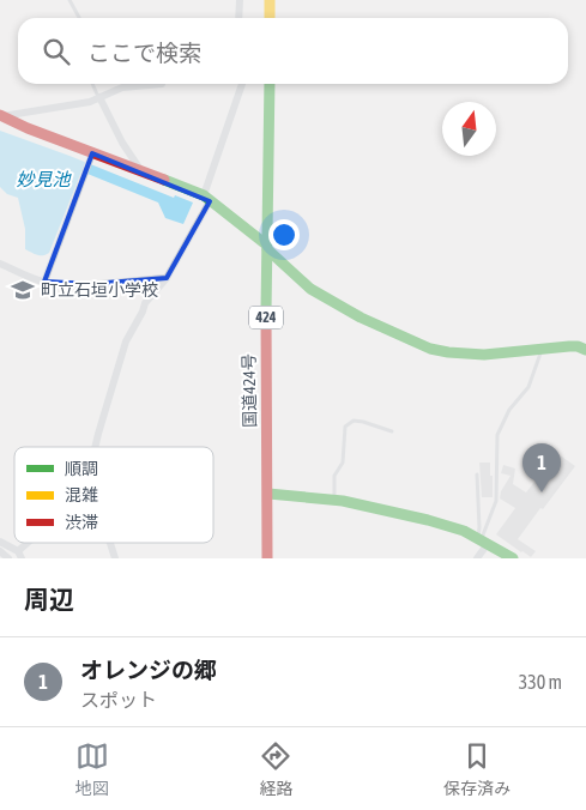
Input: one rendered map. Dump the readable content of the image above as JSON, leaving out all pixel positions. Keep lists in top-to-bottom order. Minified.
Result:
{"streets":{"main road":["424","国道424号"]},"water":["妙見池"],"places":{"school or university":["町立石垣小学校"]},"legend":["順調","混雑","渋滞"],"north":"top","page":{"search":"ここで検索","pins":"1","heading":"周辺","list":[{"mark":"1","name":"オレンジの郷","note":"スポット","value":"330 m"}],"nav":["地図","経路","保存済み"]}}
